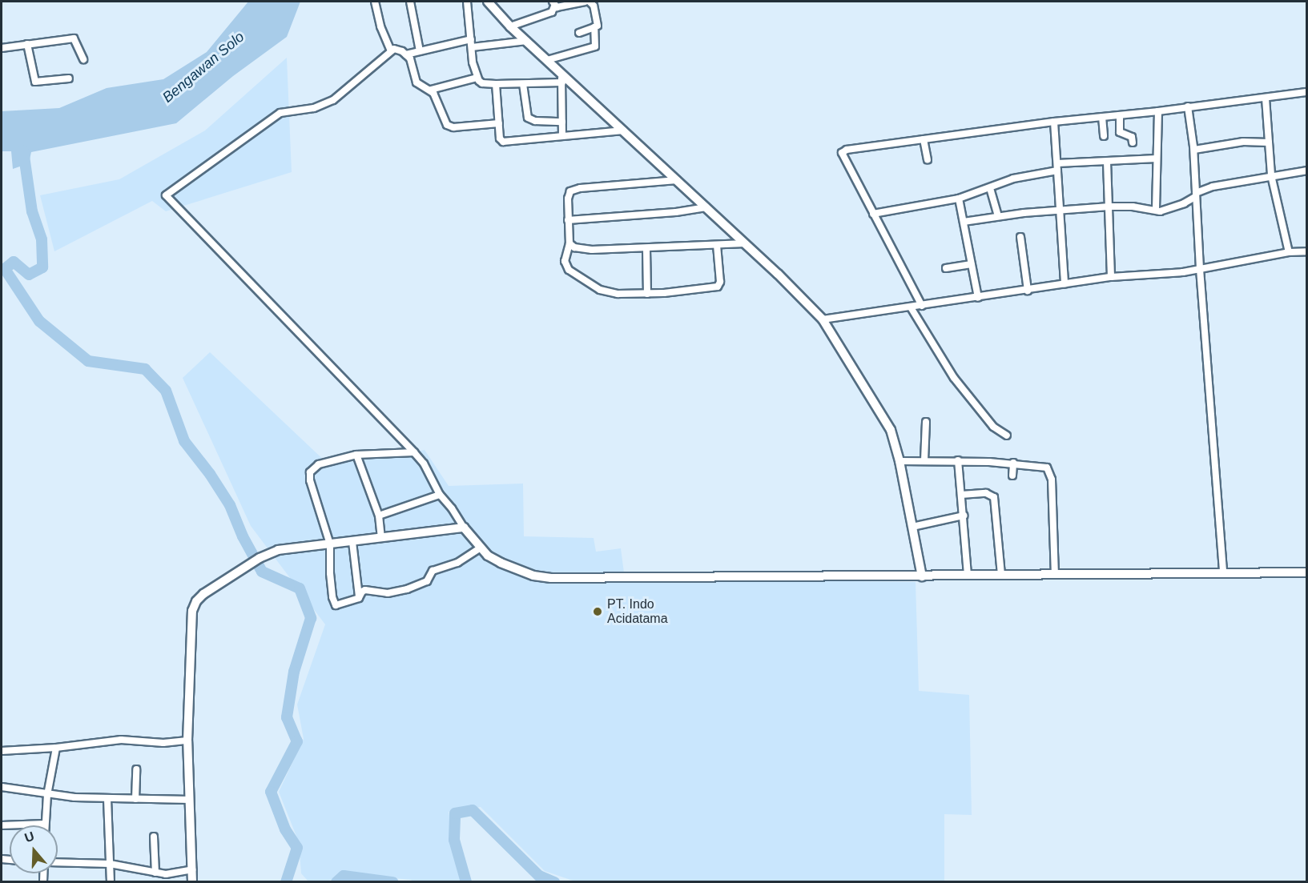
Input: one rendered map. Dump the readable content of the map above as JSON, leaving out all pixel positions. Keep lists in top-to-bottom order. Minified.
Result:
{"water":["Bengawan Solo"],"places":["PT. Indo Acidatama"],"north":"top"}
